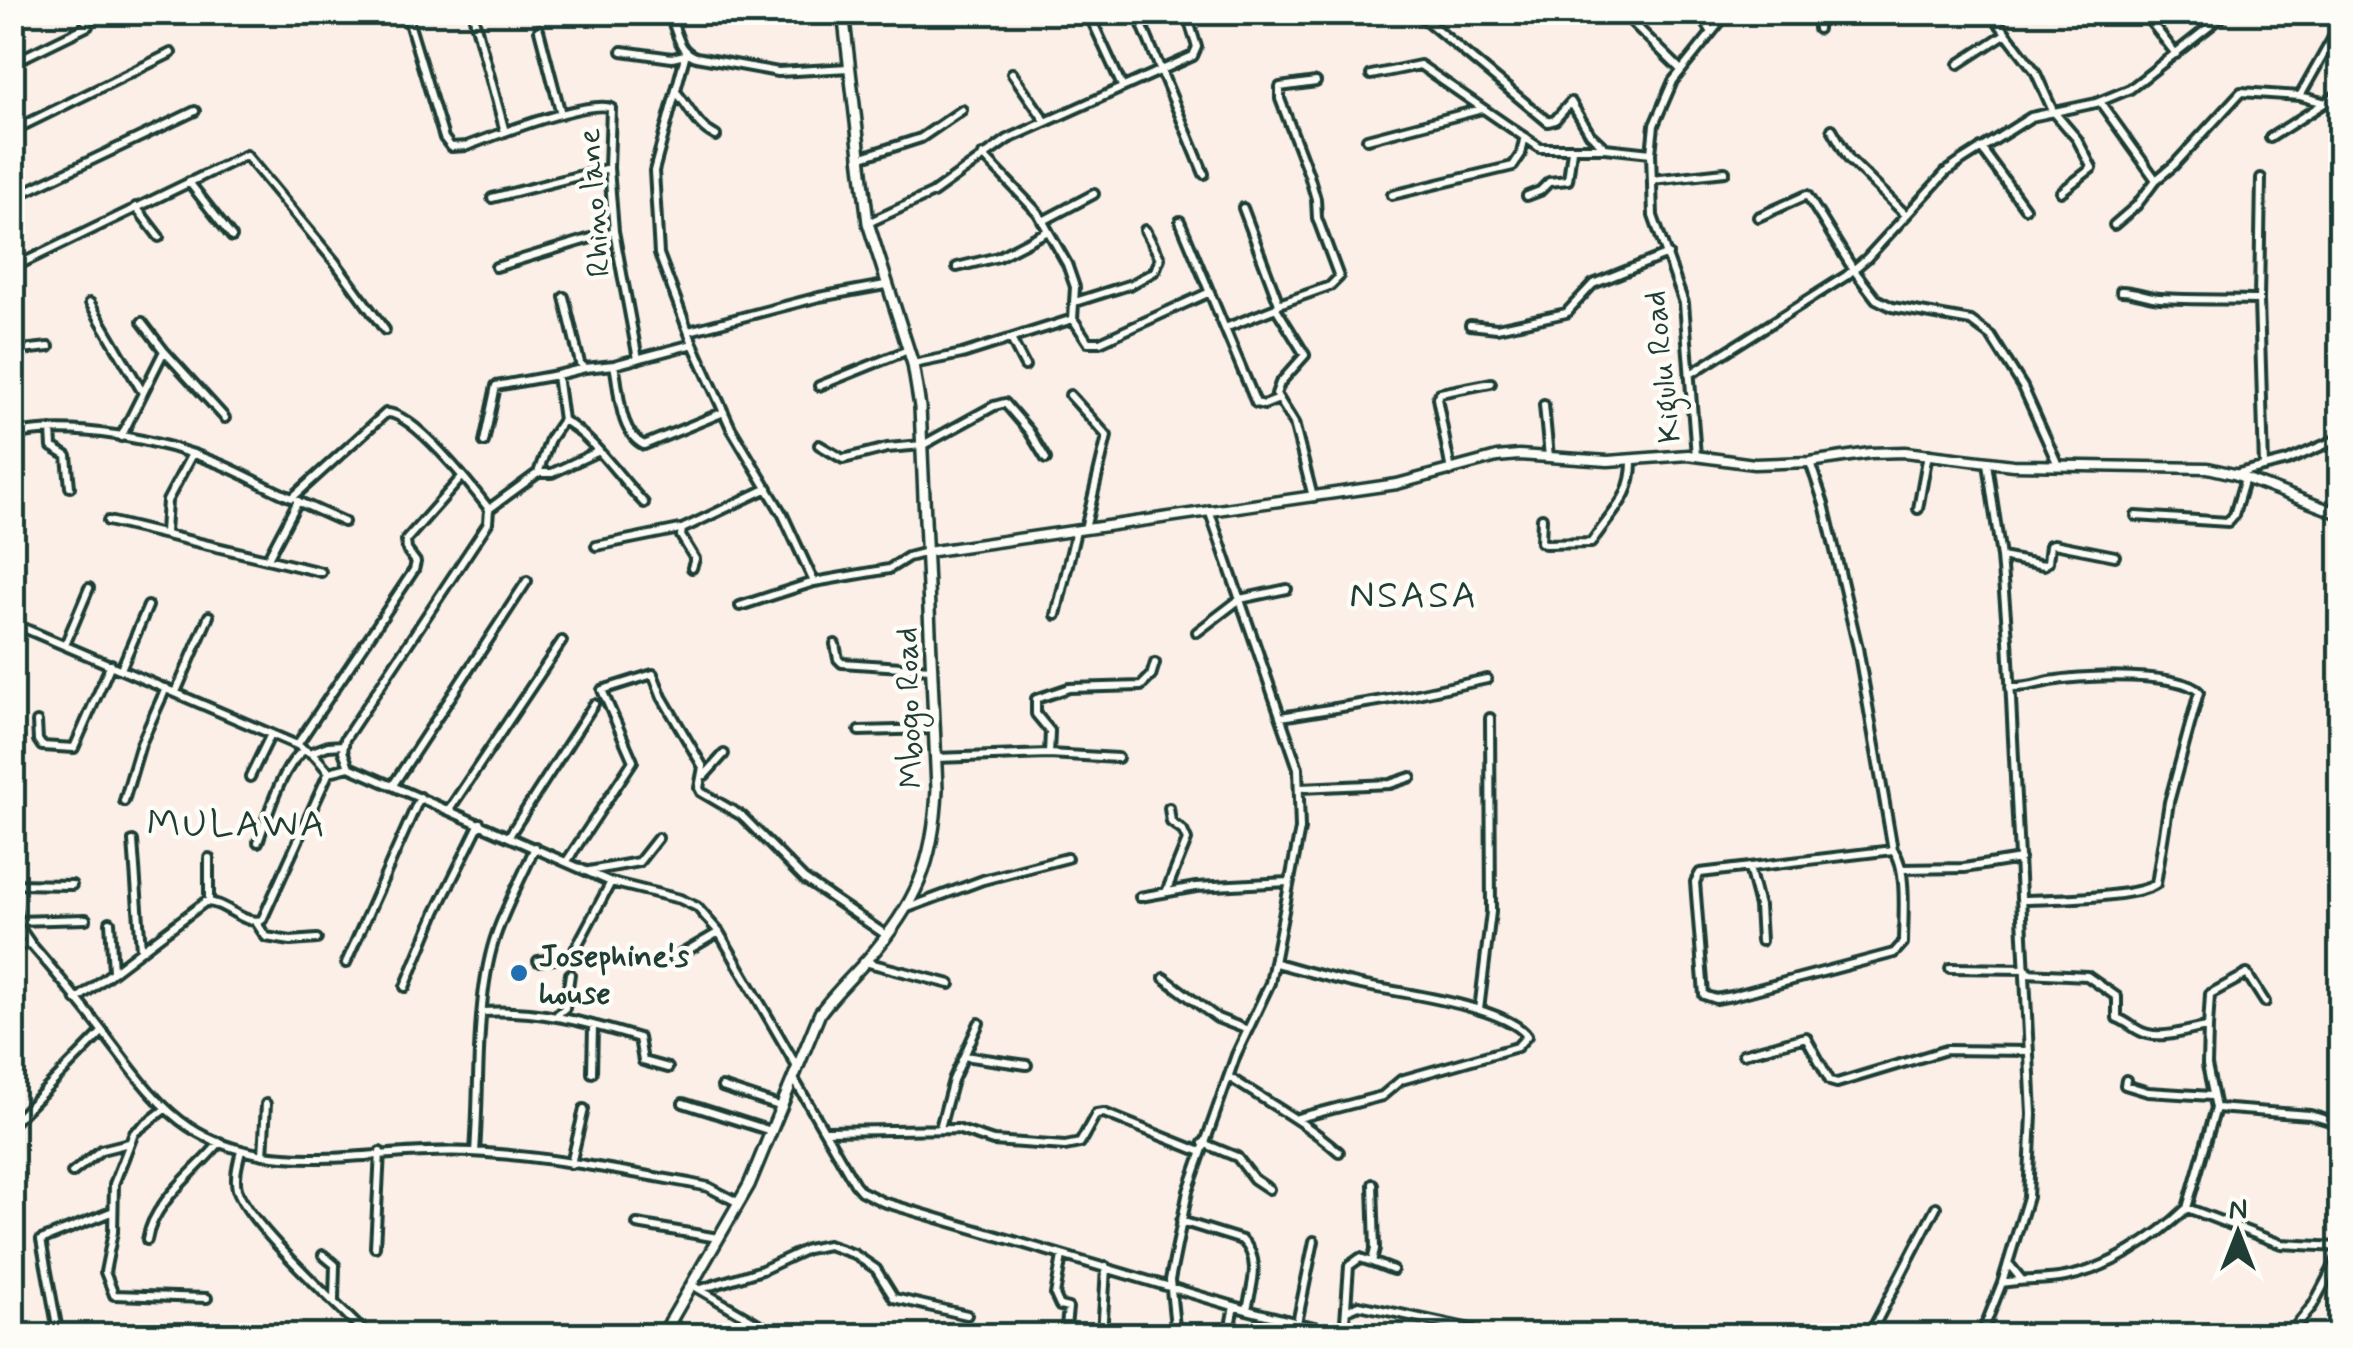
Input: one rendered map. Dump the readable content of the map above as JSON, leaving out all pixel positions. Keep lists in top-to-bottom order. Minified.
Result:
{"streets":{"main road":["Mbogo Road"],"street":["Rhino lane","Kigulu Road"]},"districts":["NSASA","MULAWA"],"places":["Josephine's house"],"north":"top"}
